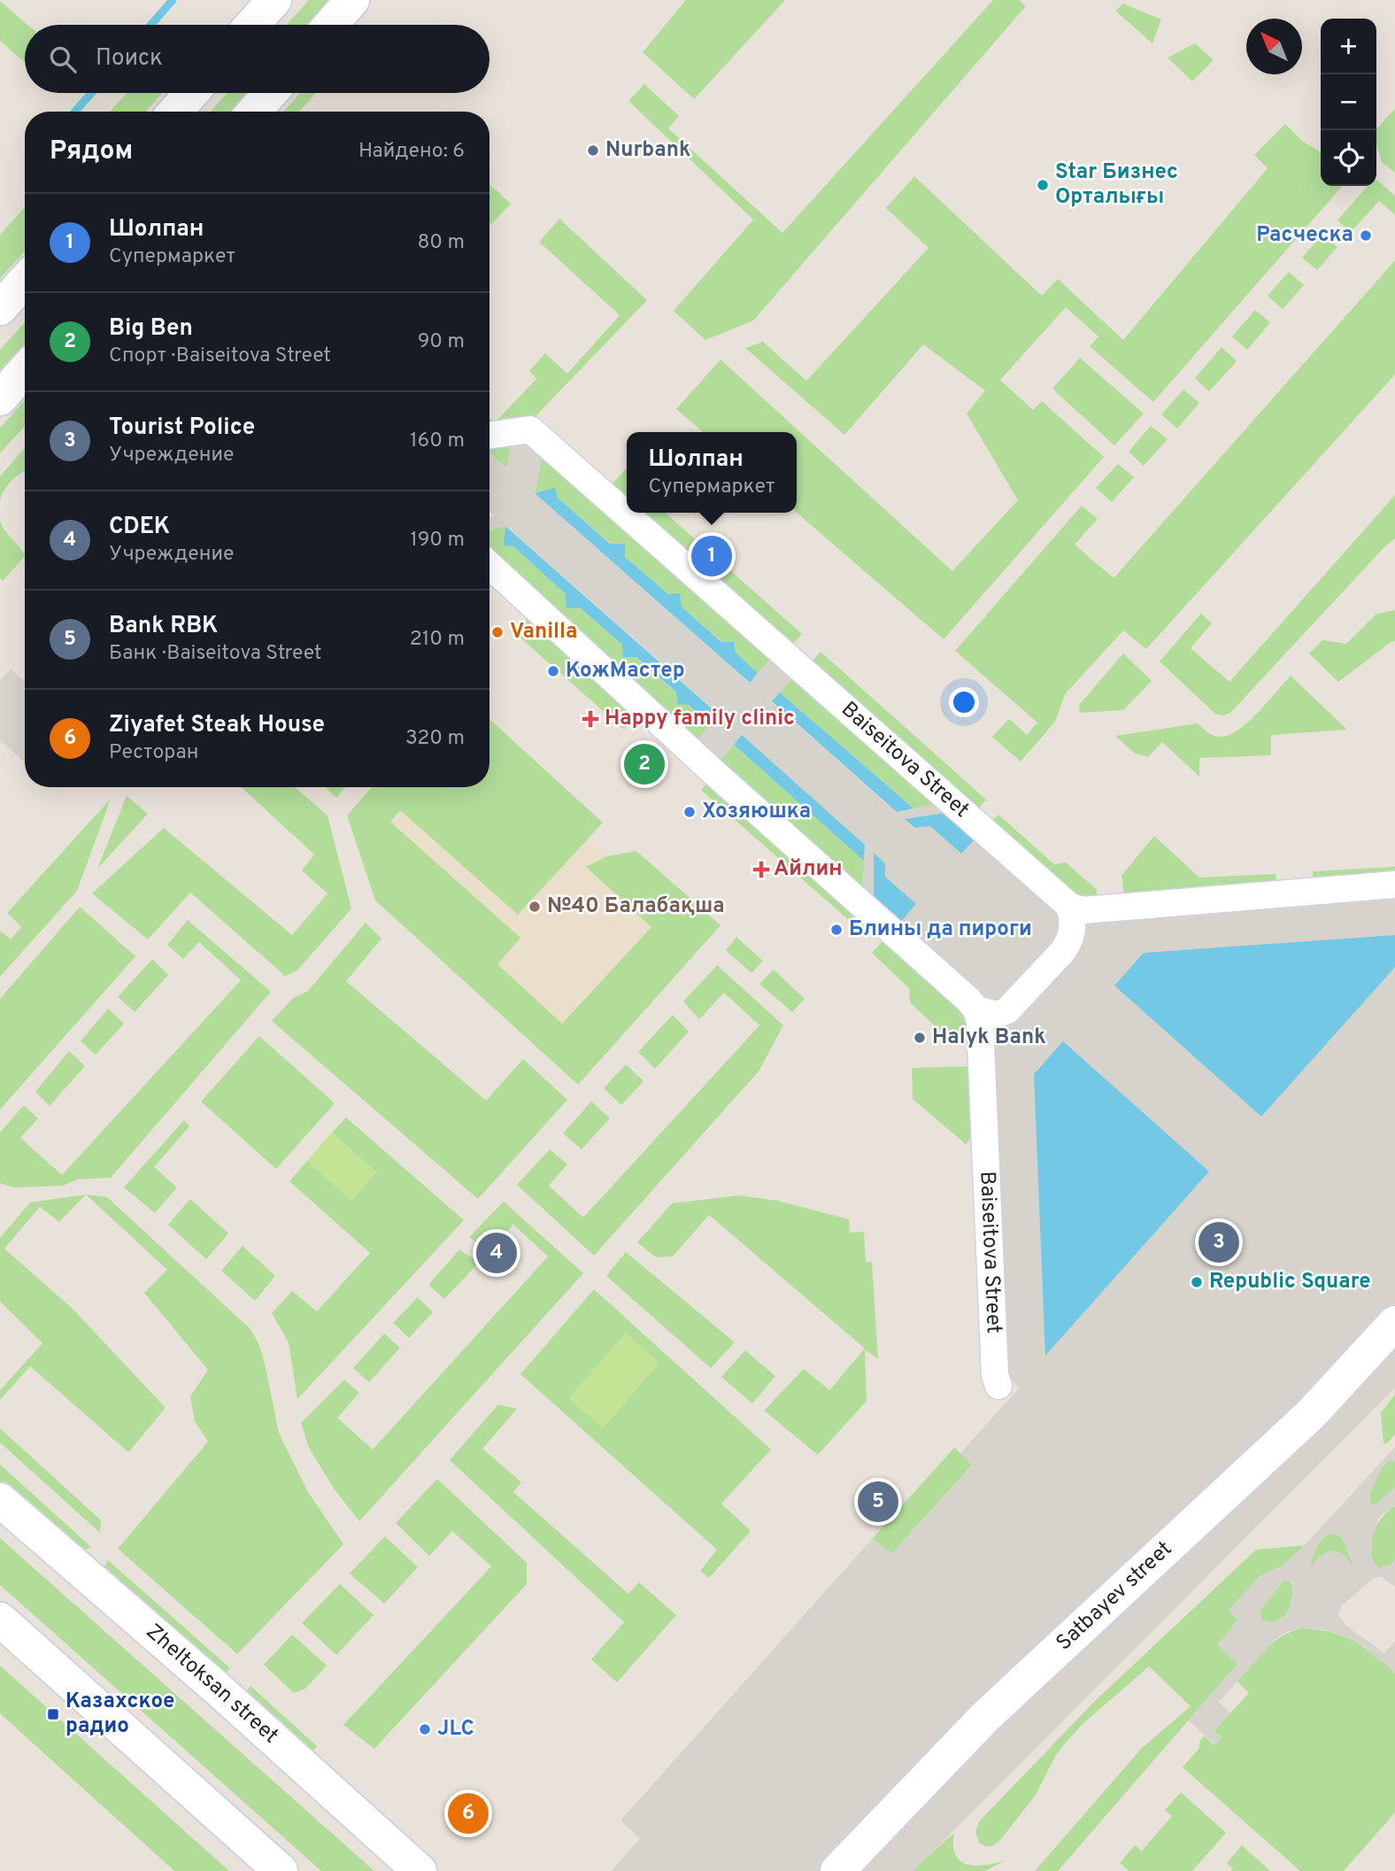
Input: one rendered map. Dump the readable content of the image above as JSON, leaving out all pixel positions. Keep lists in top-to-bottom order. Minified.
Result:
{"streets":{"main road":["Satbayev street","Zheltoksan street"],"street":["Baiseitova Street"]},"places":{"other":["Nurbank","Star Бизнес Орталығы","Расческа","Vanilla","КожМастер","Хозяюшка","№40 Балабақша","Блины да пироги","Halyk Bank","Republic Square","JLC"],"health":["Happy family clinic","Айлин"],"transit":["Казахское радио"]},"north":"top left","page":{"map_buttons":["+","−"],"search":"Поиск","heading":["Рядом","Найдено: 6"],"list":[{"mark":"1","name":"Шолпан","note":"Супермаркет","value":"80 m"},{"mark":"2","name":"Big Ben","note":"Спорт · Baiseitova Street","value":"90 m"},{"mark":"3","name":"Tourist Police","note":"Учреждение","value":"160 m"},{"mark":"4","name":"CDEK","note":"Учреждение","value":"190 m"},{"mark":"5","name":"Bank RBK","note":"Банк · Baiseitova Street","value":"210 m"},{"mark":"6","name":"Ziyafet Steak House","note":"Ресторан","value":"320 m"}],"popup":["Шолпан","Супермаркет"],"pins":["1","2","3","4","5","6"]}}
